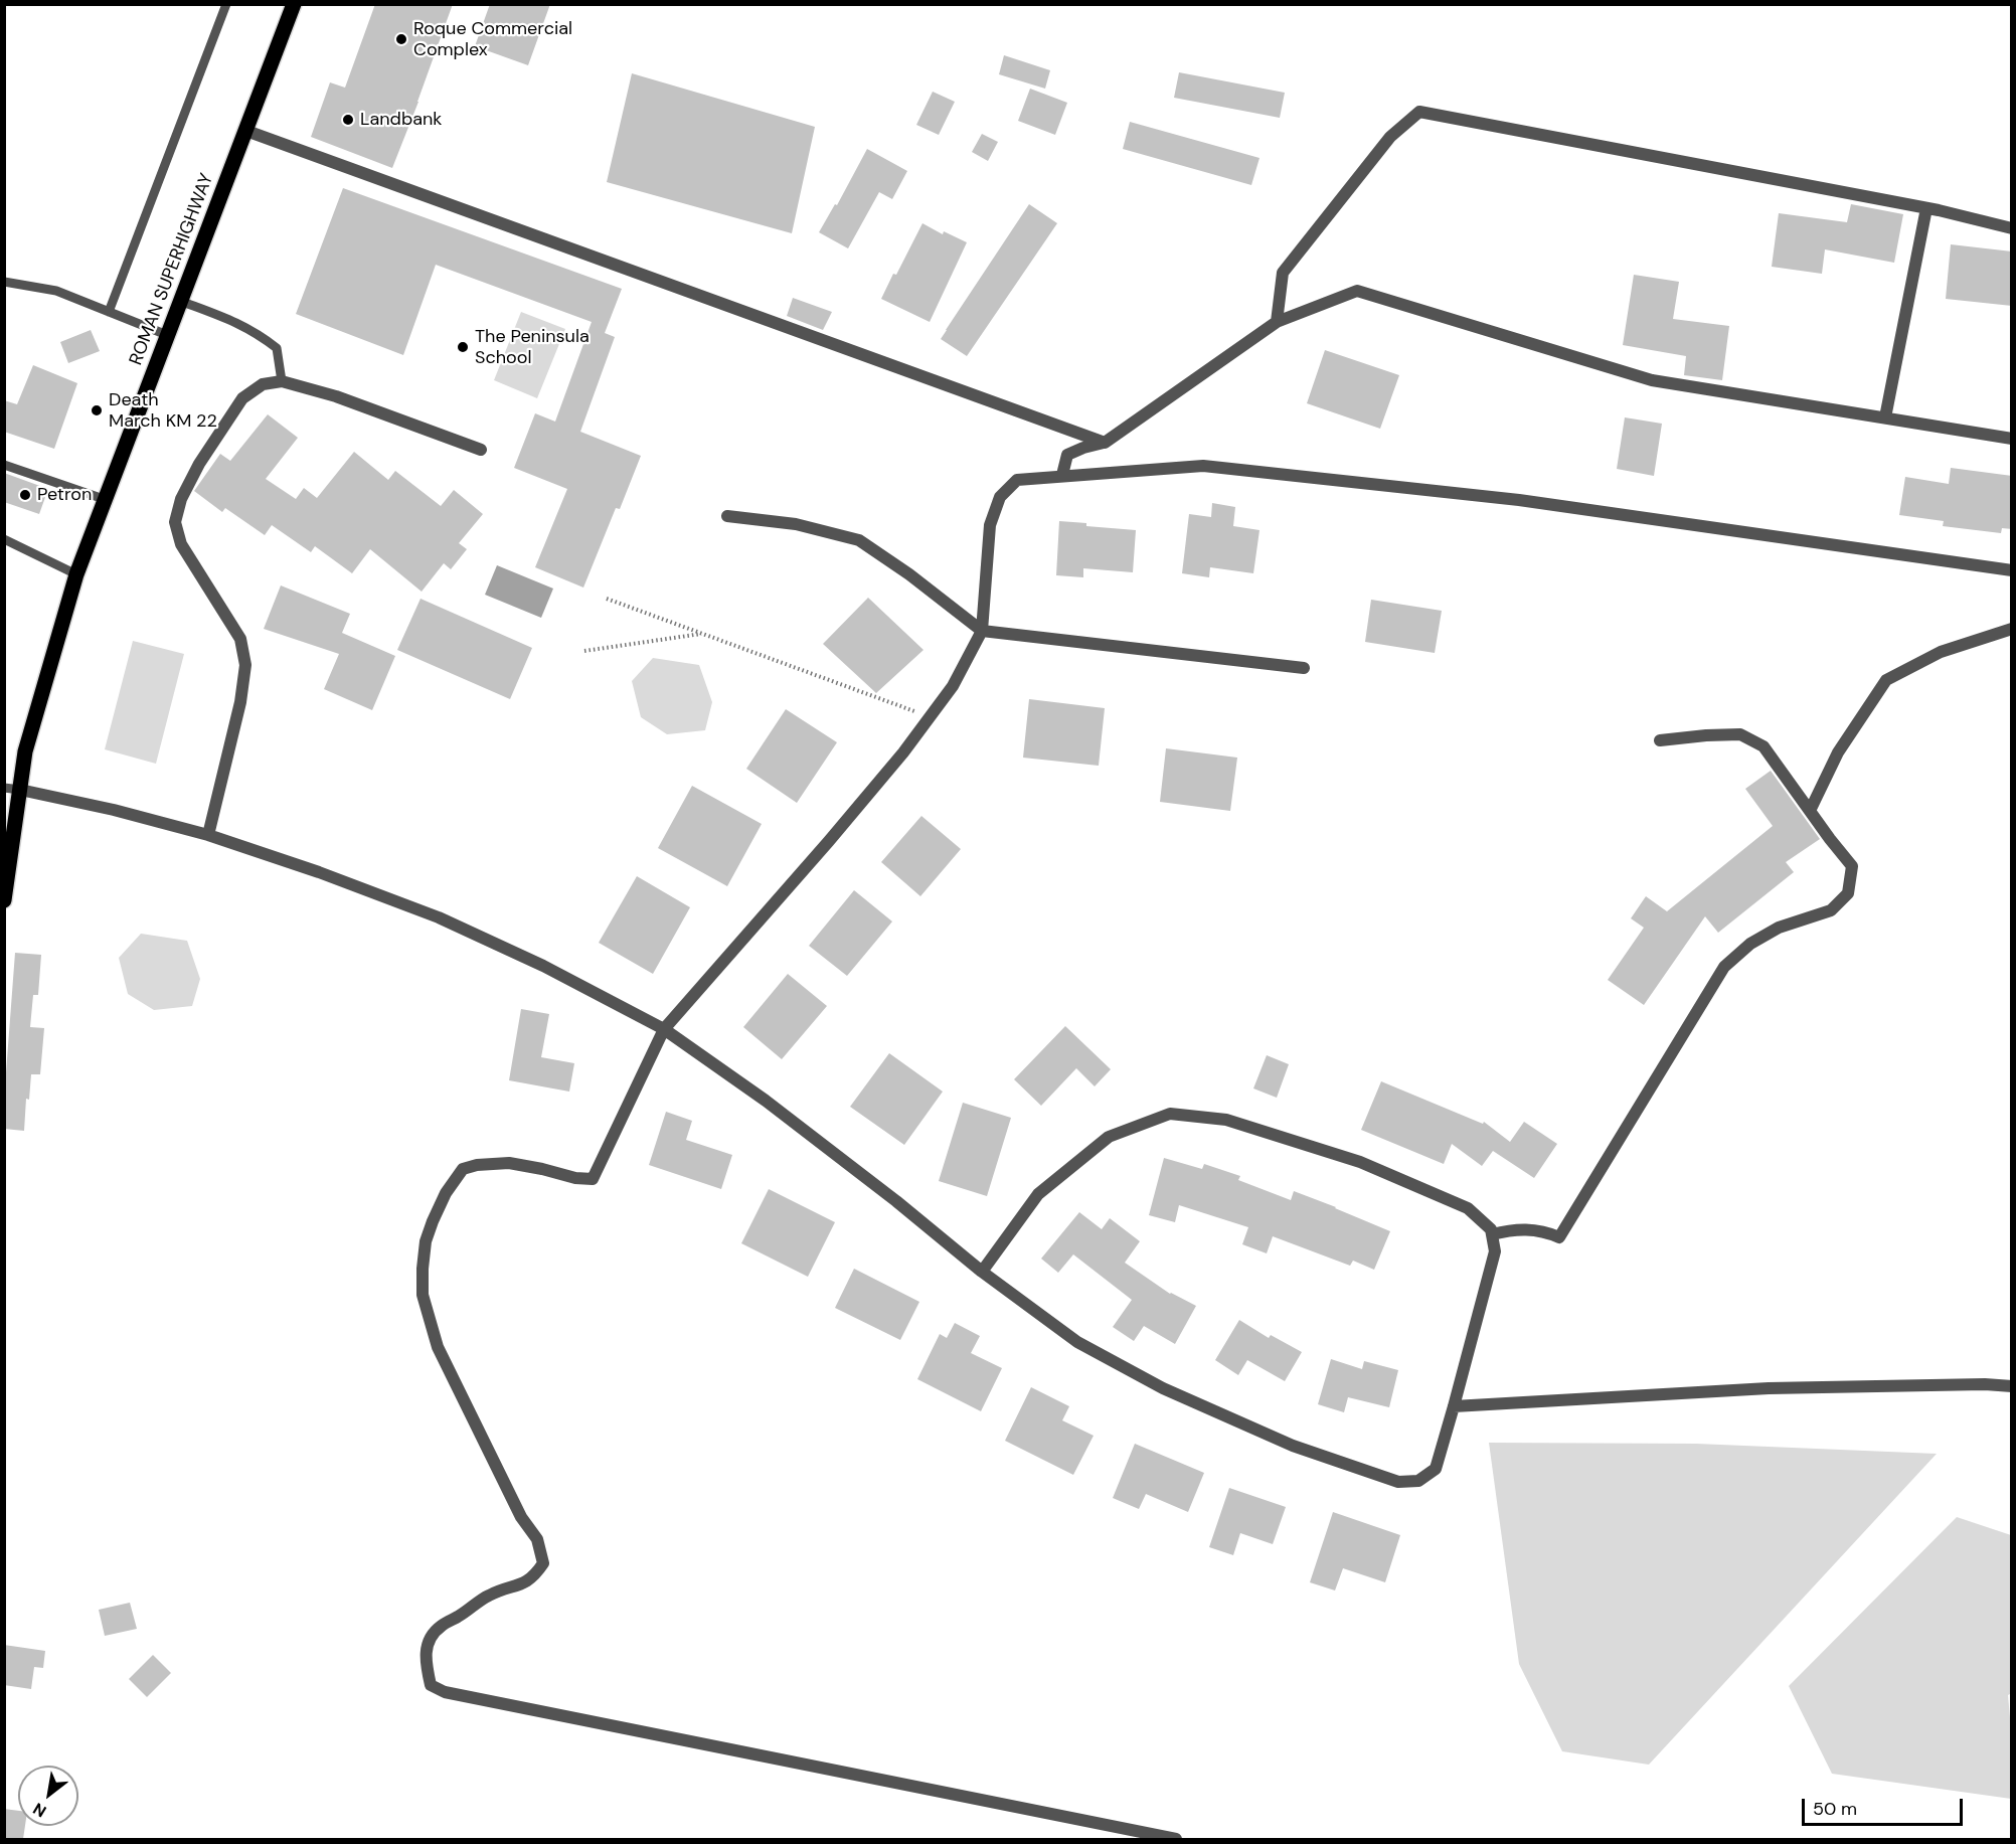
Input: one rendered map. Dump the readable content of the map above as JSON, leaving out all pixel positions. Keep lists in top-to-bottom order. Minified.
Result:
{"streets":{"main road":["ROMAN SUPERHIGHWAY"]},"places":["Roque Commercial Complex","Landbank","The Peninsula School","Death March KM 22","Petron"],"scale_bar":"50 m","north":"bottom left"}
